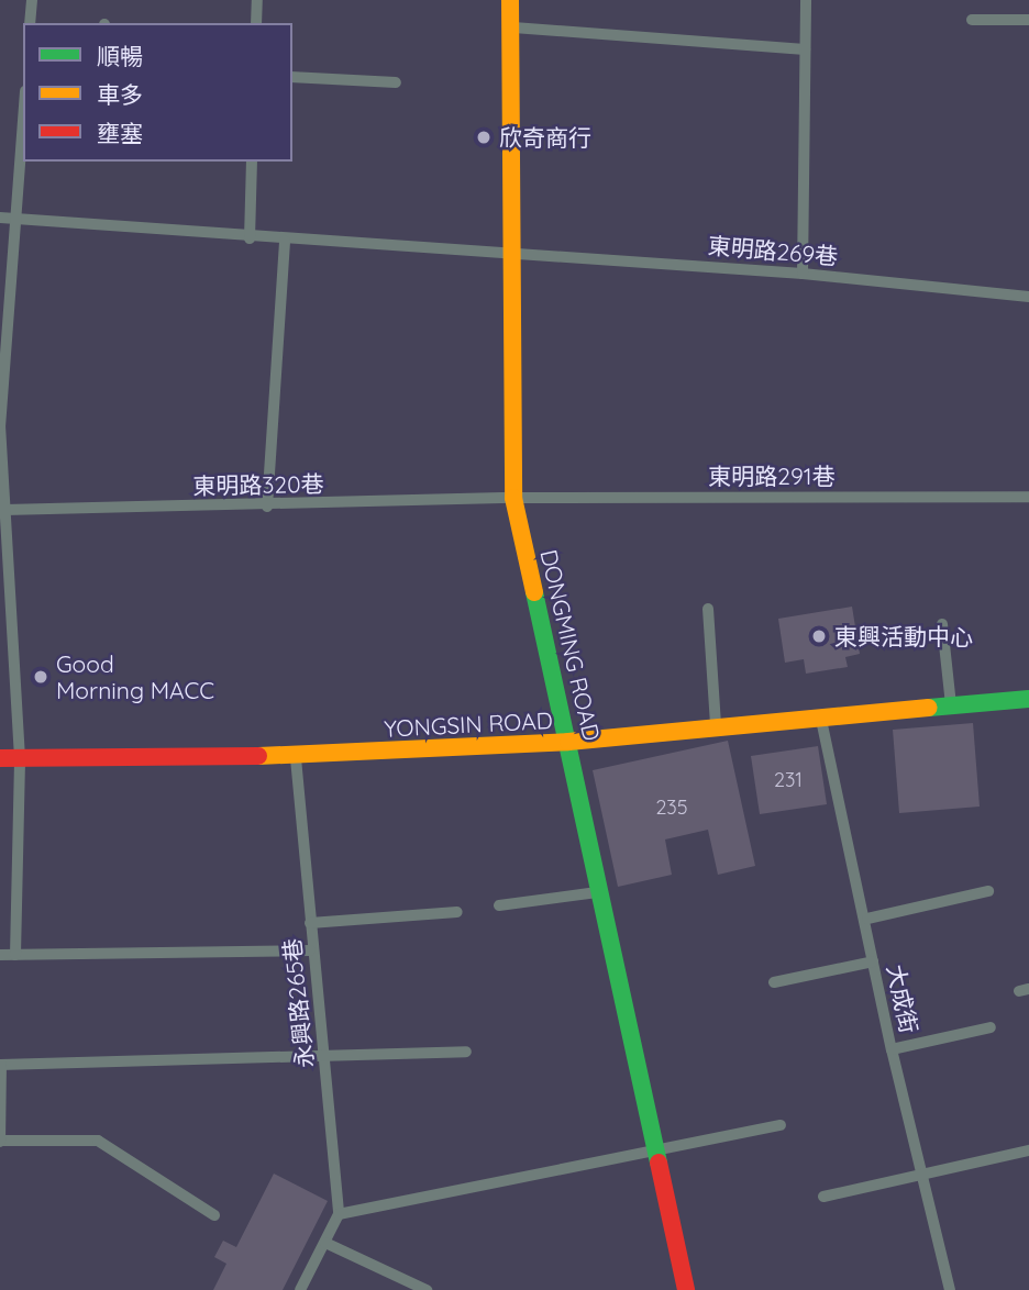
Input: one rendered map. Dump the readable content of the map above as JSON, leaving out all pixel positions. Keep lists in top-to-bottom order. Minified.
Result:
{"streets":{"street":["DONGMING ROAD","YONGSIN ROAD"],"lane":["東明路269巷","東明路291巷","東明路320巷","大成街","永興路265巷"]},"crossings":[["東明路269巷","DONGMING ROAD"],["東明路291巷","東明路320巷"],["東明路291巷","DONGMING ROAD"],["東明路320巷","DONGMING ROAD"],["DONGMING ROAD","YONGSIN ROAD"],["YONGSIN ROAD","大成街"],["YONGSIN ROAD","永興路265巷"]],"places":["欣奇商行","東興活動中心","Good Morning MACC"],"house_numbers":["231","235"],"legend":["順暢","車多","壅塞"]}
